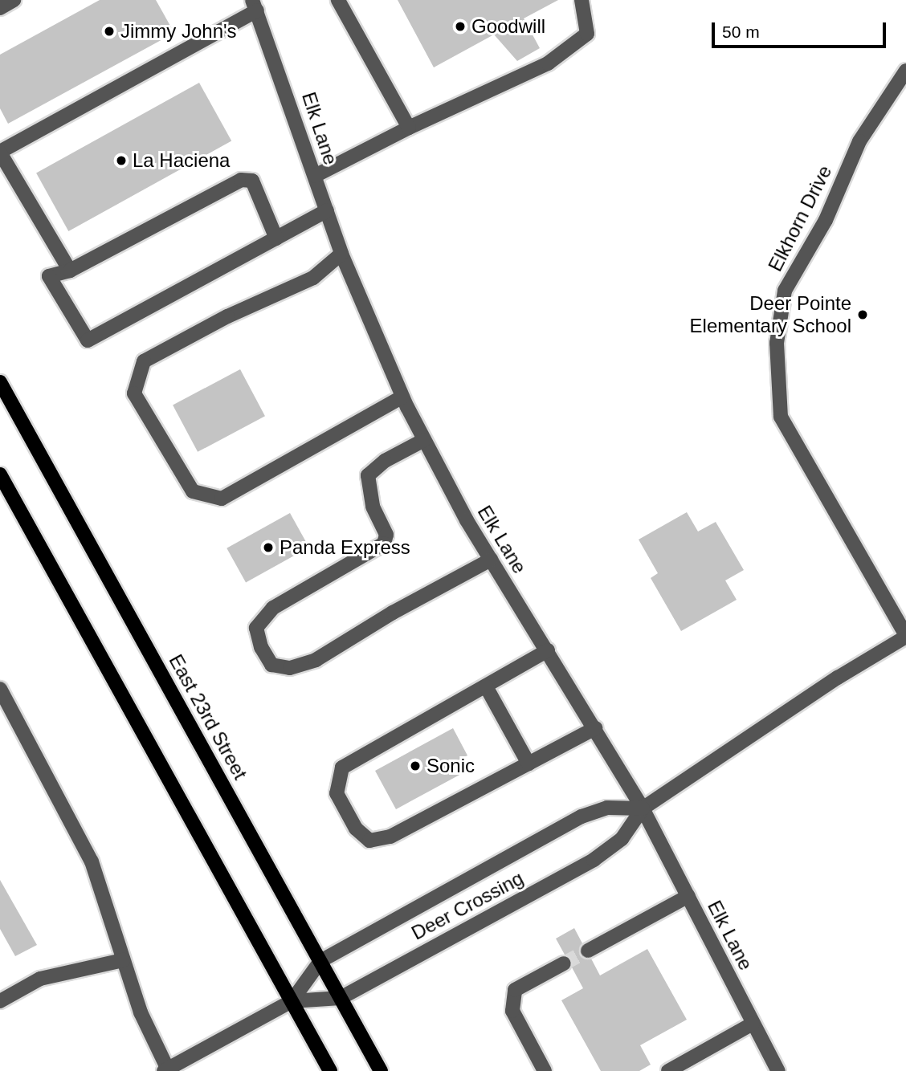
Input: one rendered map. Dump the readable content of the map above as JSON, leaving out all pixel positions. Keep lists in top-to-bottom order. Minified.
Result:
{"streets":{"main road":["East 23rd Street"],"street":["Elk Lane","Elkhorn Drive","Deer Crossing"]},"crossings":[["Elk Lane","Deer Crossing"],["Elkhorn Drive","Deer Crossing"],["East 23rd Street","Deer Crossing"]],"places":["Goodwill","Jimmy John's","La Haciena","Deer Pointe Elementary School","Panda Express","Sonic"],"scale_bar":"50 m"}
